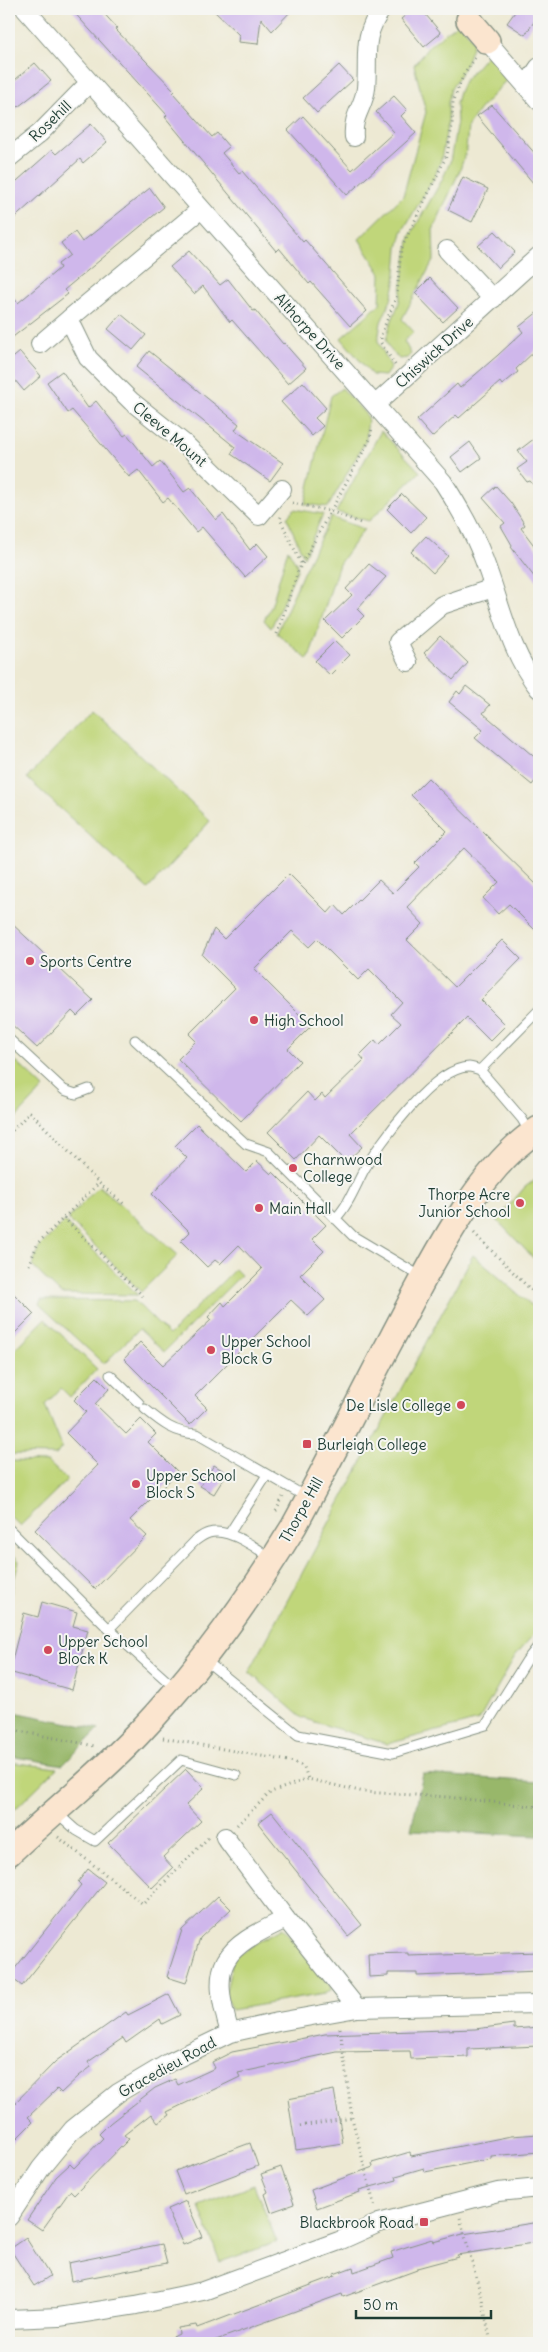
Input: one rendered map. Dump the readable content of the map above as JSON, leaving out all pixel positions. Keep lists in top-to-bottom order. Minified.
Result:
{"streets":{"street":["Rosehill","Althorpe Drive","Chiswick Drive","Cleeve Mount","Thorpe Hill","Gracedieu Road"]},"crossings":[["Rosehill","Althorpe Drive"],["Althorpe Drive","Chiswick Drive"]],"places":{"other":["Sports Centre","High School","Charnwood College","Thorpe Acre Junior School","Main Hall","Upper School Block G","De Lisle College","Upper School Block S","Upper School Block K"],"transit":["Burleigh College","Blackbrook Road"]},"scale_bar":"50 m"}
